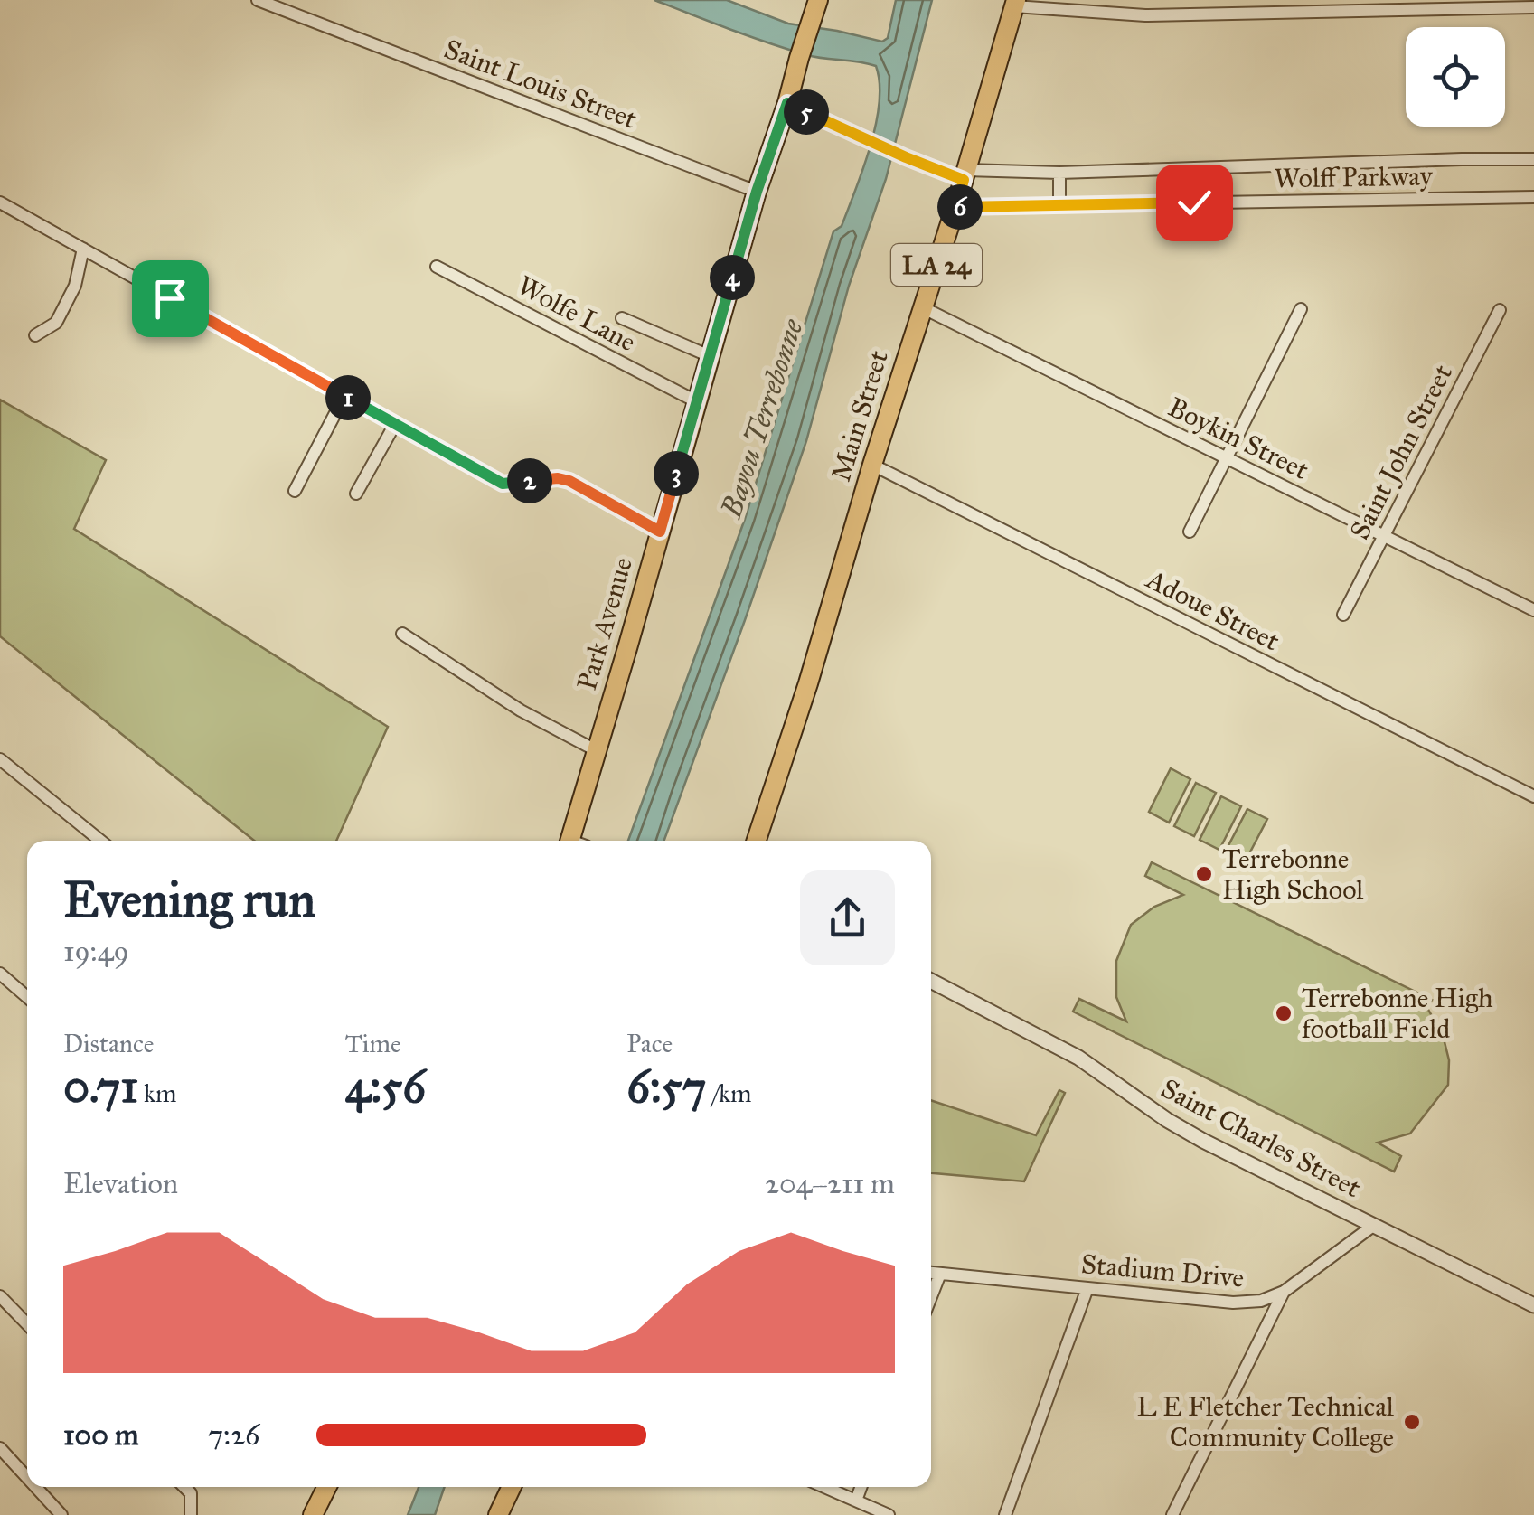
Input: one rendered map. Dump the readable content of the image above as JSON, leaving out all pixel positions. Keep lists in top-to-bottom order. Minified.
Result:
{"streets":{"main road":["LA 24","Main Street","Park Avenue"],"street":["Saint Louis Street","Wolff Parkway","Wolfe Lane","Boykin Street","Saint John Street","Adoue Street","Saint Charles Street","Stadium Drive"]},"crossings":[["Saint Louis Street","Park Avenue"],["Wolff Parkway","Main Street"],["Wolfe Lane","Park Avenue"],["Main Street","Boykin Street"],["Main Street","Adoue Street"],["Boykin Street","Saint John Street"],["Saint Charles Street","Stadium Drive"]],"water":["Bayou Terrebonne"],"places":["Terrebonne High School","Terrebonne High football Field","L E Fletcher Technical Community College"],"page":{"pins":["5","6","4","1","3","2"],"heading":["Evening run","19:49"],"stats":[["Distance","0.71 km"],["Time","4:56"],["Pace","6:57 /km"]],"chart":["Elevation","204–211 m"],"list":[{"name":"100 m","note":"7:26"}]}}
